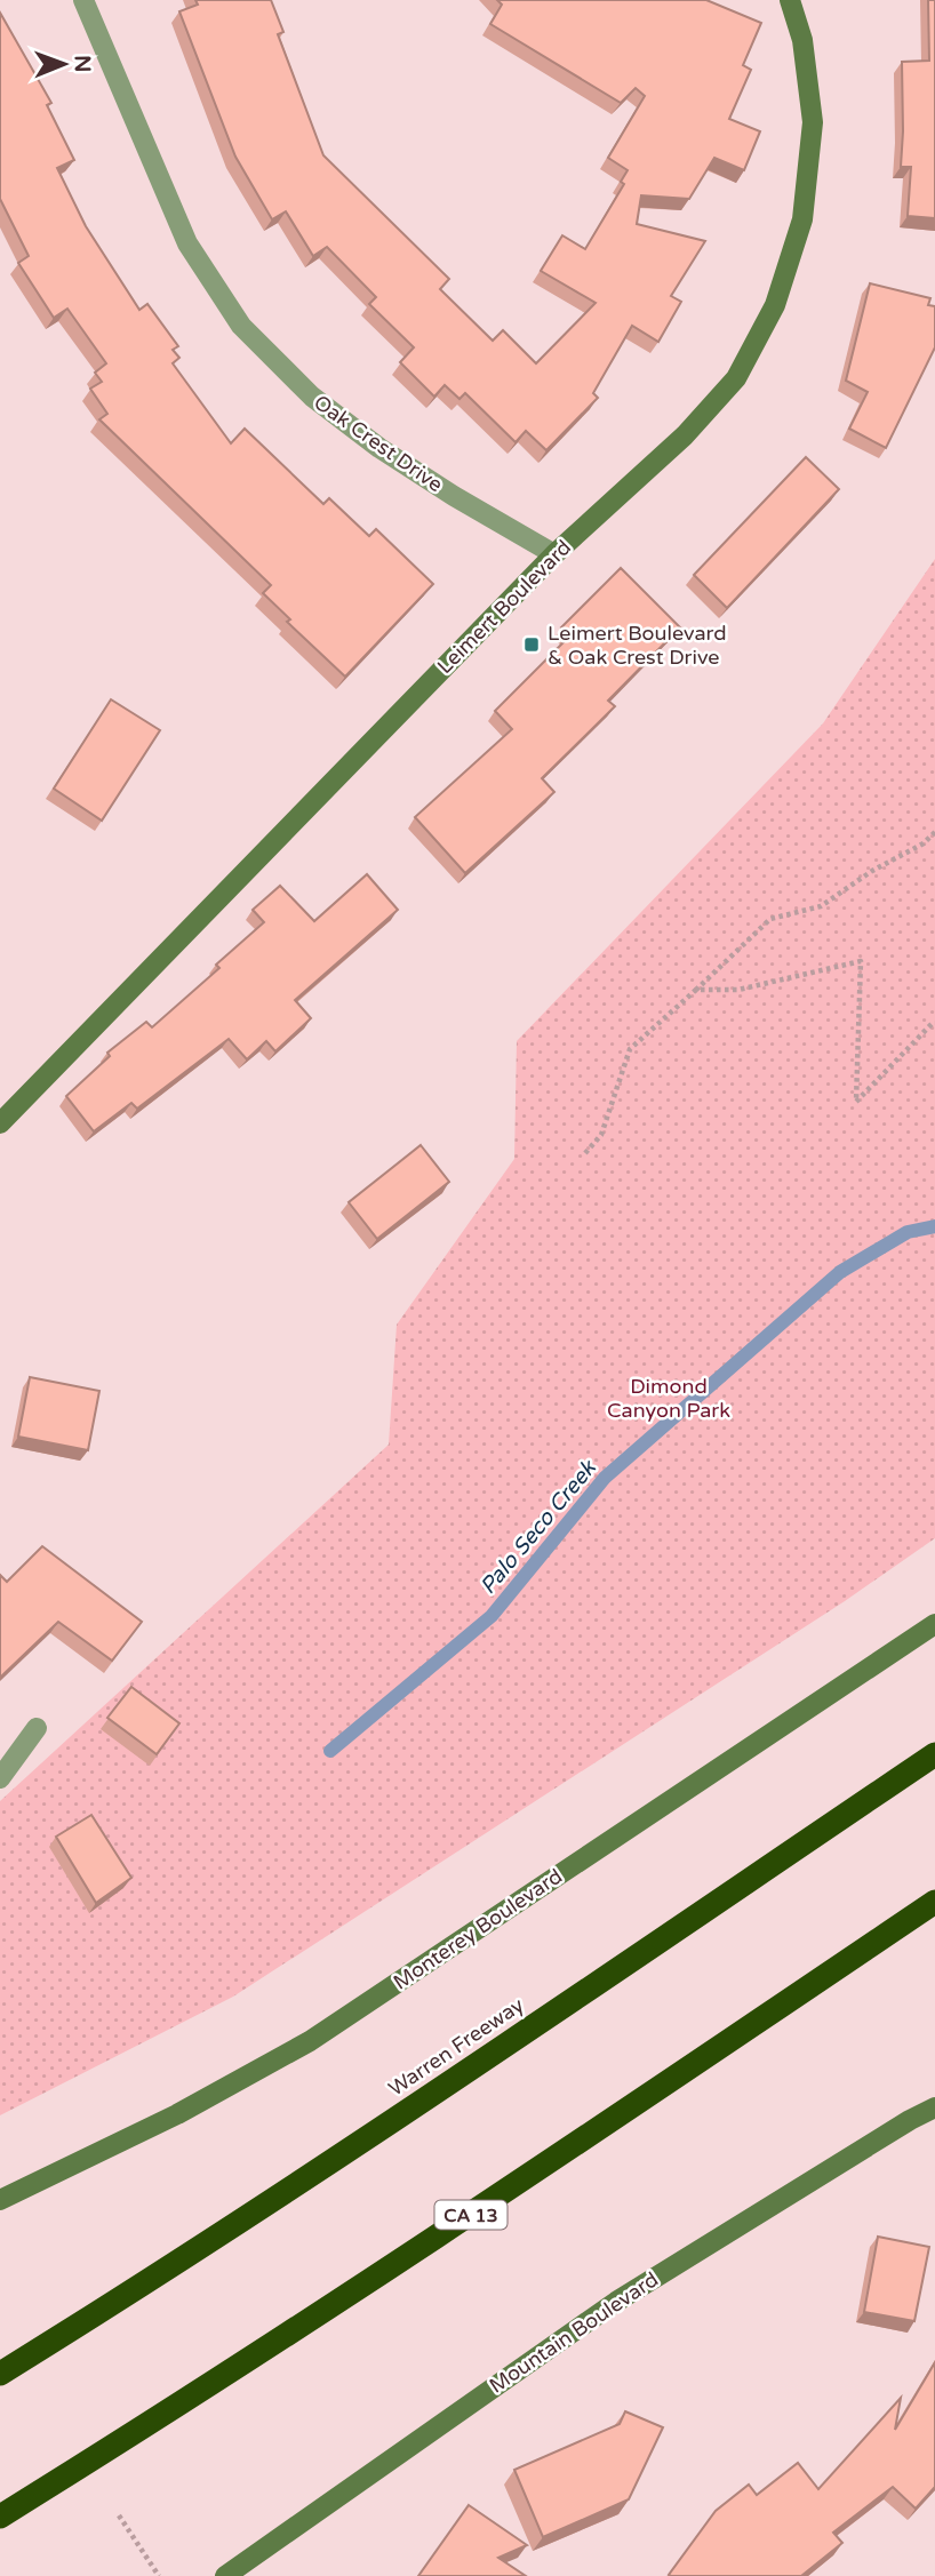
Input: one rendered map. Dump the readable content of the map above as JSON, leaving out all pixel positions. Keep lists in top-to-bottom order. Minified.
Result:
{"streets":{"highway":["Warren Freeway","CA 13"],"street":["Oak Crest Drive","Leimert Boulevard","Monterey Boulevard","Mountain Boulevard"]},"crossings":[["Oak Crest Drive","Leimert Boulevard"]],"water":["Palo Seco Creek"],"parks":["Dimond Canyon Park"],"places":{"transit":["Leimert Boulevard & Oak Crest Drive"]},"north":"right"}
